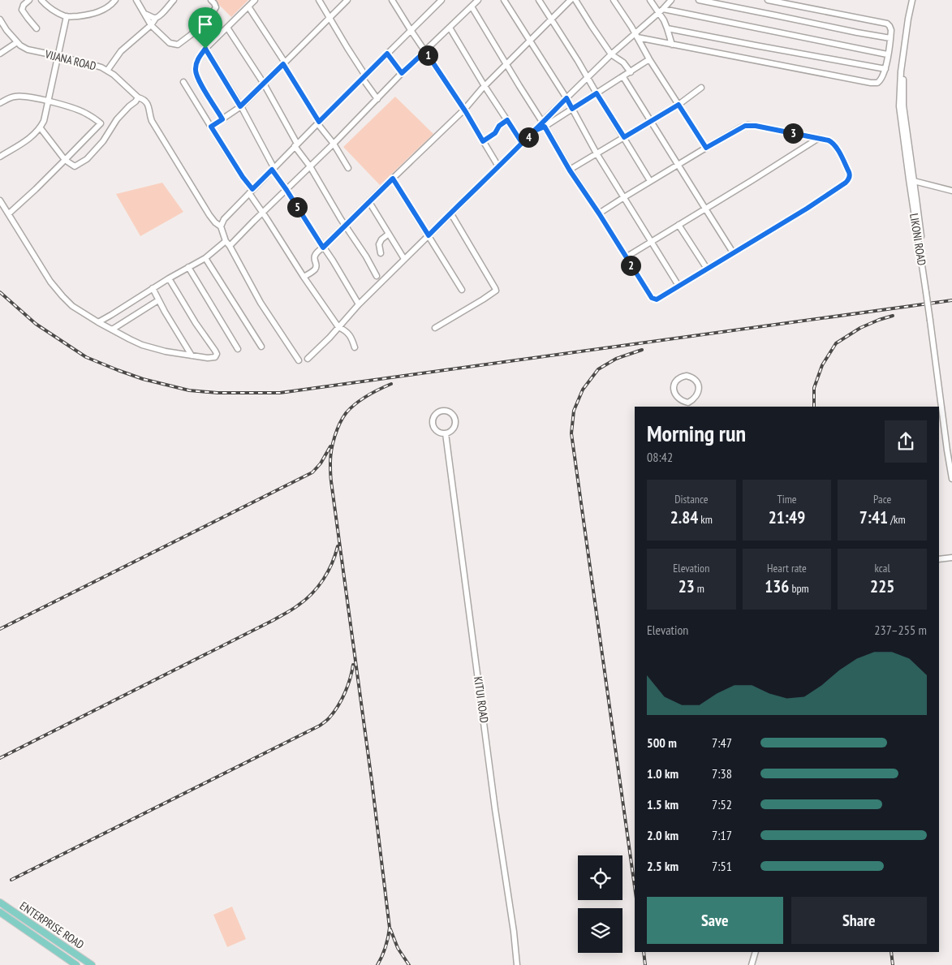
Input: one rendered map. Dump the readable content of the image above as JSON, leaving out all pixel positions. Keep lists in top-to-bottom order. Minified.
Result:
{"streets":{"main road":["ENTERPRISE ROAD"],"street":["VIJANA ROAD","LIKONI ROAD","KITUI ROAD"]},"page":{"pins":["1","3","4","5","2"],"heading":["Morning run","08:42"],"stats":[["Distance","2.84 km"],["Time","21:49"],["Pace","7:41 /km"],["Elevation","23 m"],["Heart rate","136 bpm"],["kcal","225"]],"chart":["Elevation","237–255 m"],"list":[{"name":"500 m","note":"7:47"},{"name":"1.0 km","note":"7:38"},{"name":"1.5 km","note":"7:52"},{"name":"2.0 km","note":"7:17"},{"name":"2.5 km","note":"7:51"}],"buttons":["Save","Share"]}}
